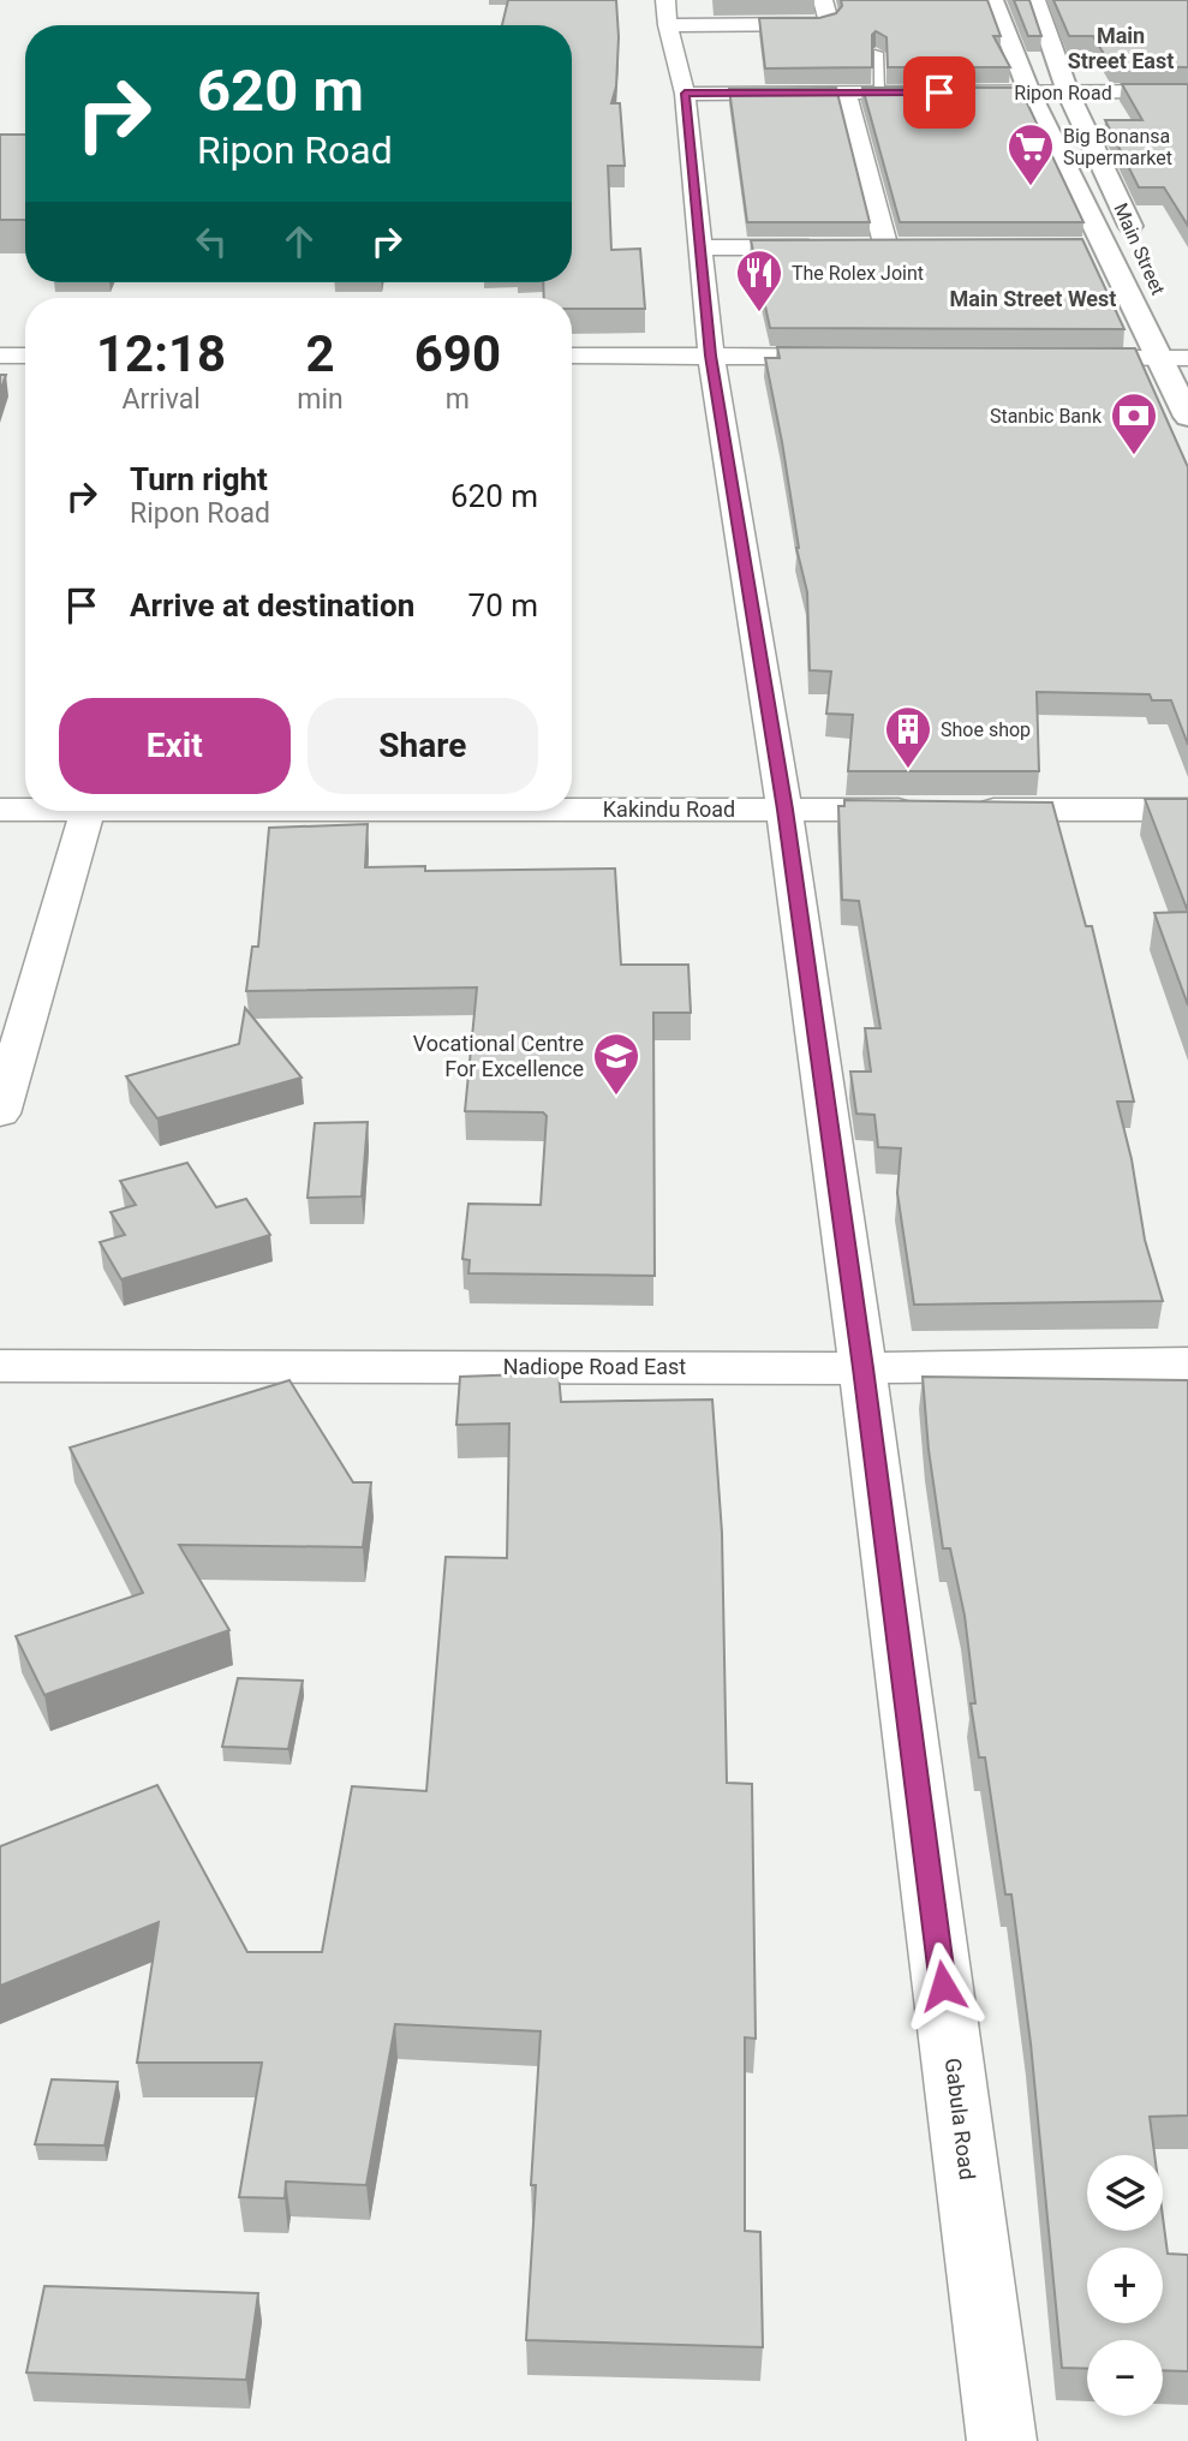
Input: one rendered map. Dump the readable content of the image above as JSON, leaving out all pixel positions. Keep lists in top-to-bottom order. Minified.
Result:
{"streets":{"street":["Ripon Road","Main Street","Kakindu Road","Nadiope Road East","Gabula Road"]},"crossings":[["Ripon Road","Main Street"],["Ripon Road","Gabula Road"],["Kakindu Road","Gabula Road"],["Nadiope Road East","Gabula Road"]],"districts":["Main Street East","Main Street West"],"places":{"supermarket":["Big Bonansa Supermarket"],"restaurant":["The Rolex Joint"],"bank":["Stanbic Bank"],"building":["Shoe shop"],"school or university":["Vocational Centre For Excellence"]},"page":{"turn":["620 m","Ripon Road"],"eta":["12:18","Arrival","2","min","690","m"],"list":[{"name":"Turn right","note":"Ripon Road","value":"620 m"},{"name":"Arrive at destination","value":"70 m"}],"buttons":["Exit","Share"],"map_buttons":["+","−"]}}
